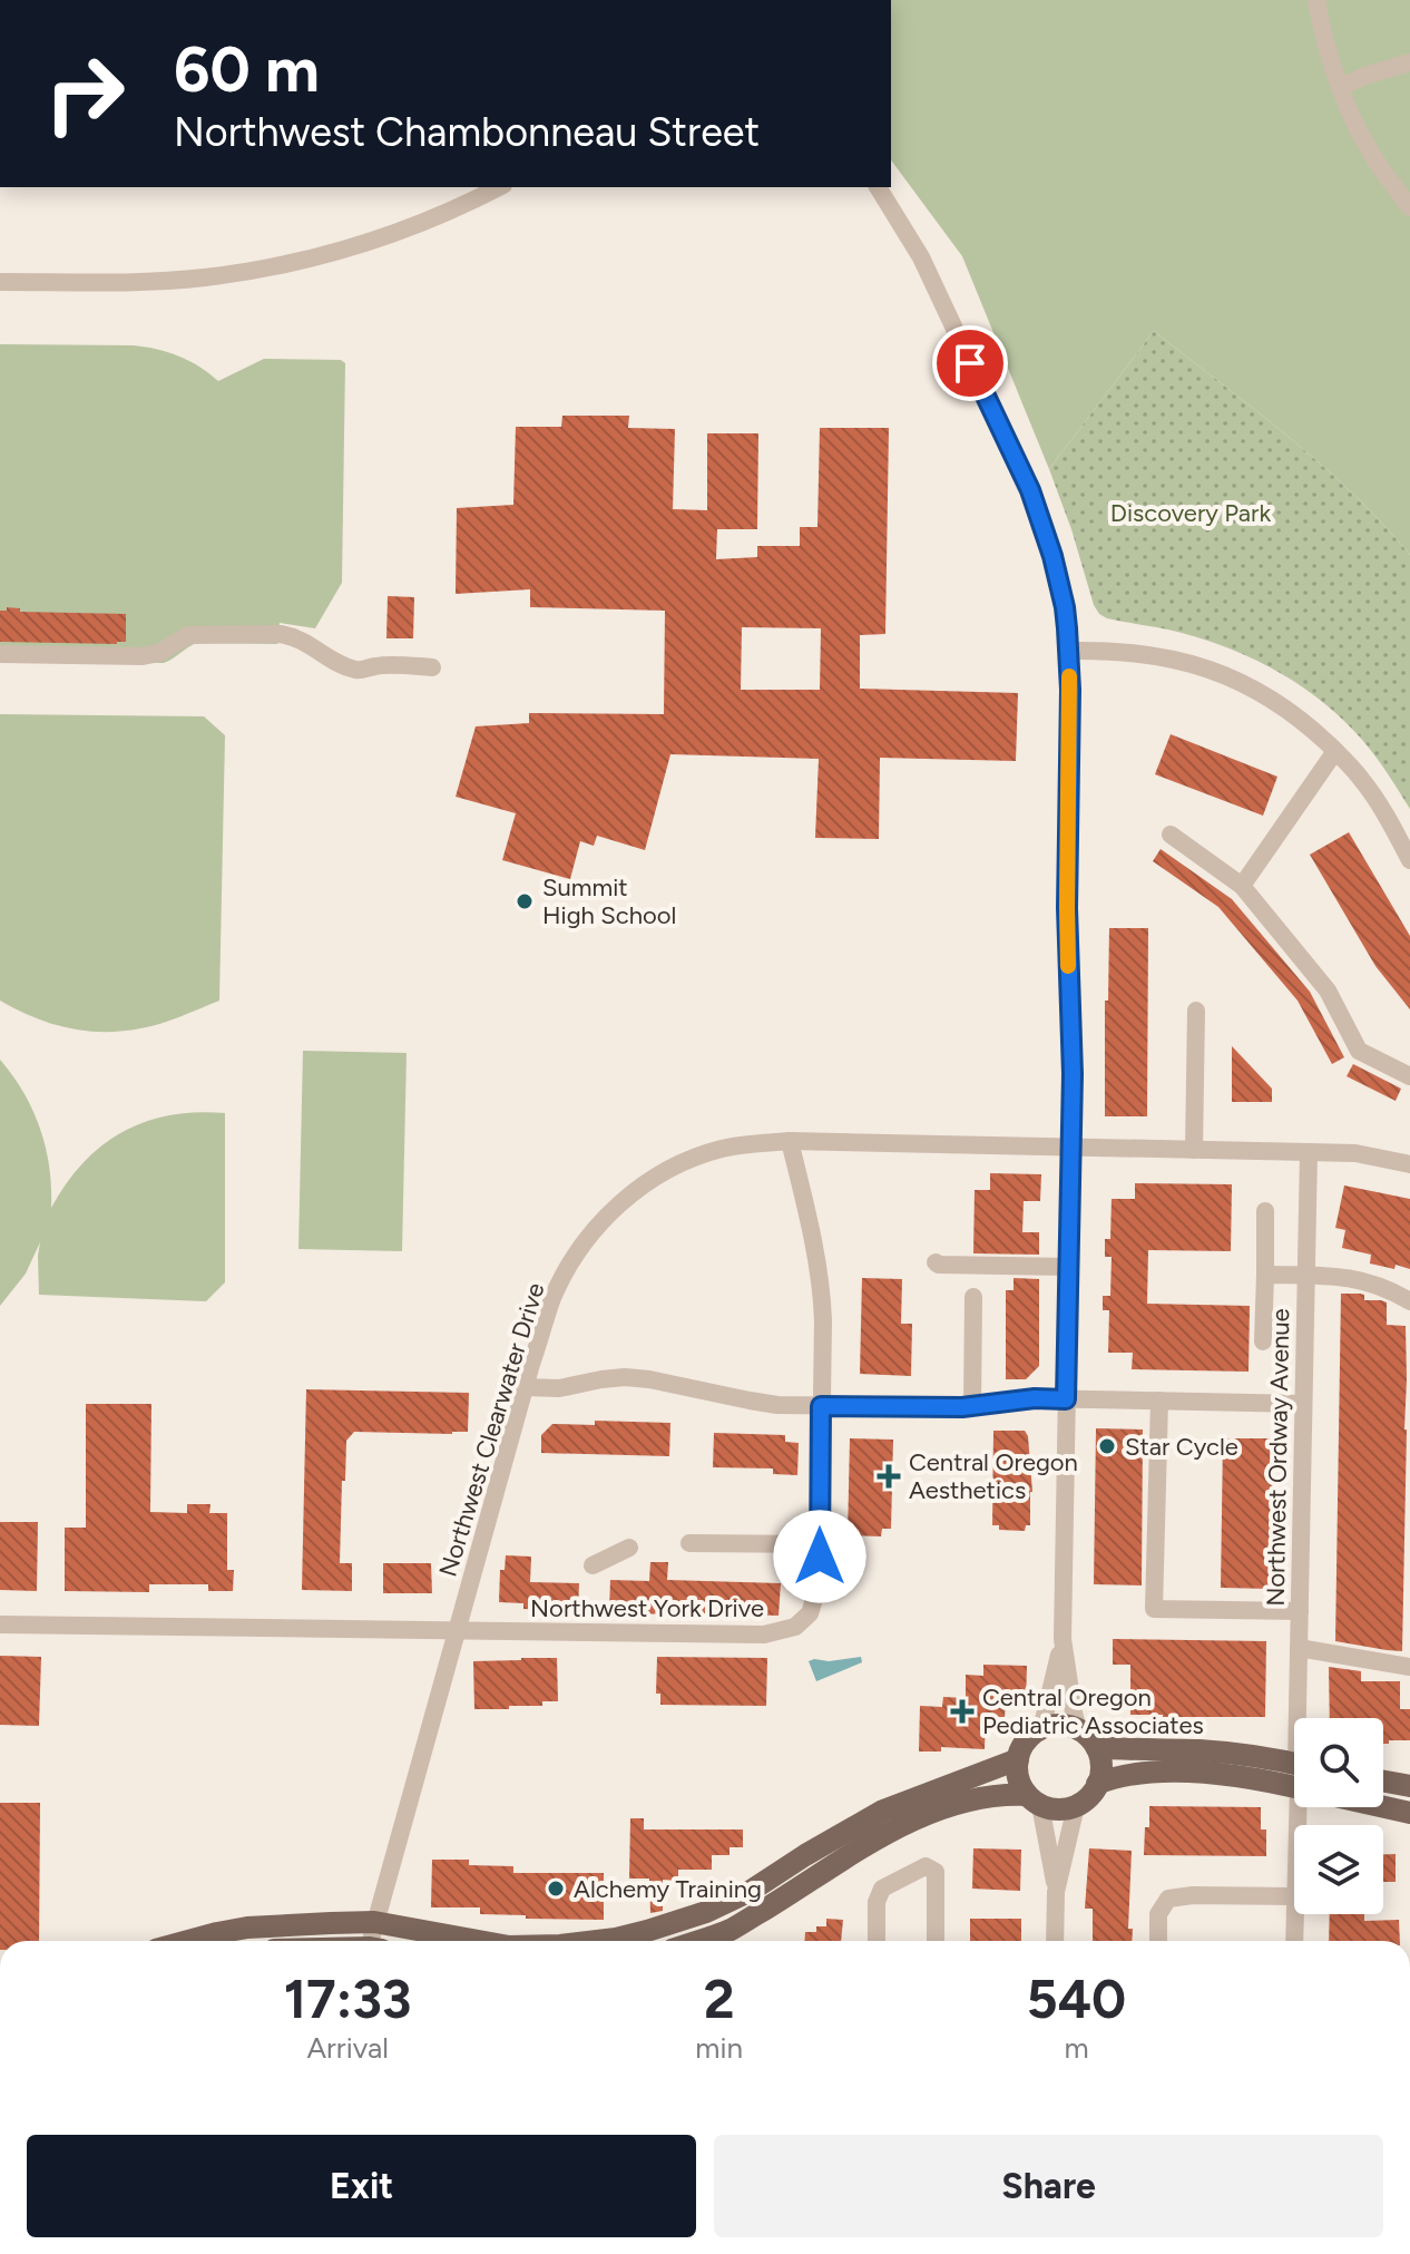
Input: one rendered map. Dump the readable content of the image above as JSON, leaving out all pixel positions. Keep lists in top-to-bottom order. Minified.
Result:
{"streets":{"street":["Northwest Clearwater Drive","Northwest Ordway Avenue","Northwest York Drive"]},"crossings":[["Northwest Clearwater Drive","Northwest Ordway Avenue"],["Northwest Clearwater Drive","Northwest York Drive"]],"parks":["Discovery Park"],"places":{"other":["Summit High School","Star Cycle","Alchemy Training"],"health":["Central Oregon Aesthetics","Central Oregon Pediatric Associates"]},"page":{"turn":["60 m","Northwest Chambonneau Street"],"eta":["17:33","Arrival","2","min","540","m"],"buttons":["Exit","Share"]}}
